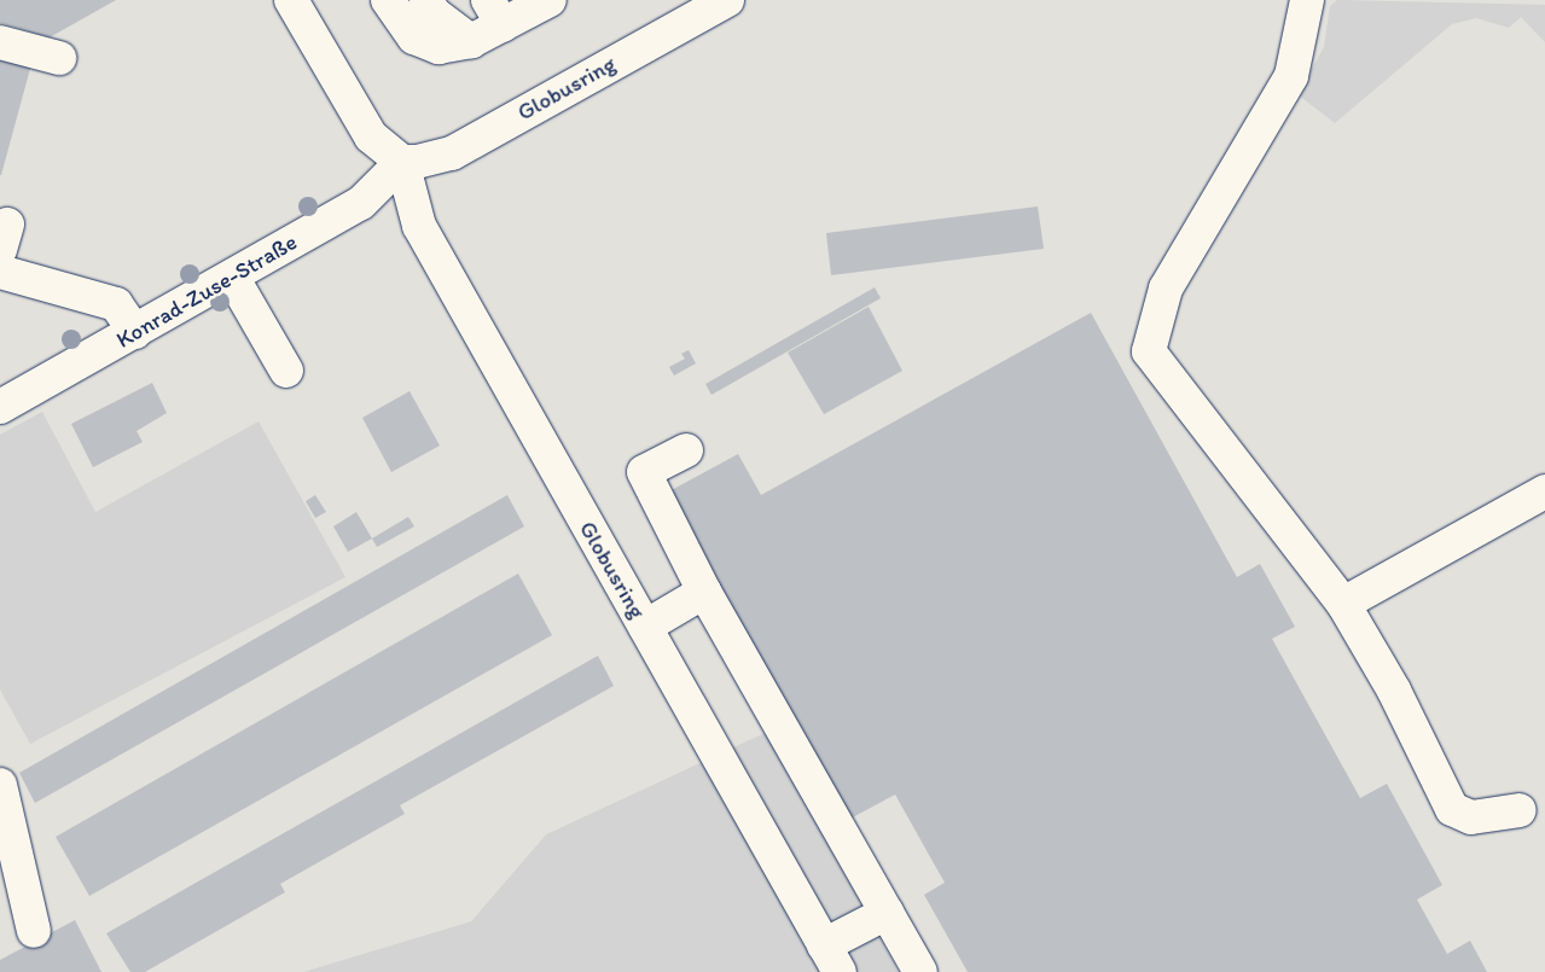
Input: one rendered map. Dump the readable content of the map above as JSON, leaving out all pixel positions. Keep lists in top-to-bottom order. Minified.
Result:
{"streets":{"street":["Globusring","Konrad-Zuse-Straße"]},"crossings":[["Globusring","Konrad-Zuse-Straße"]]}
